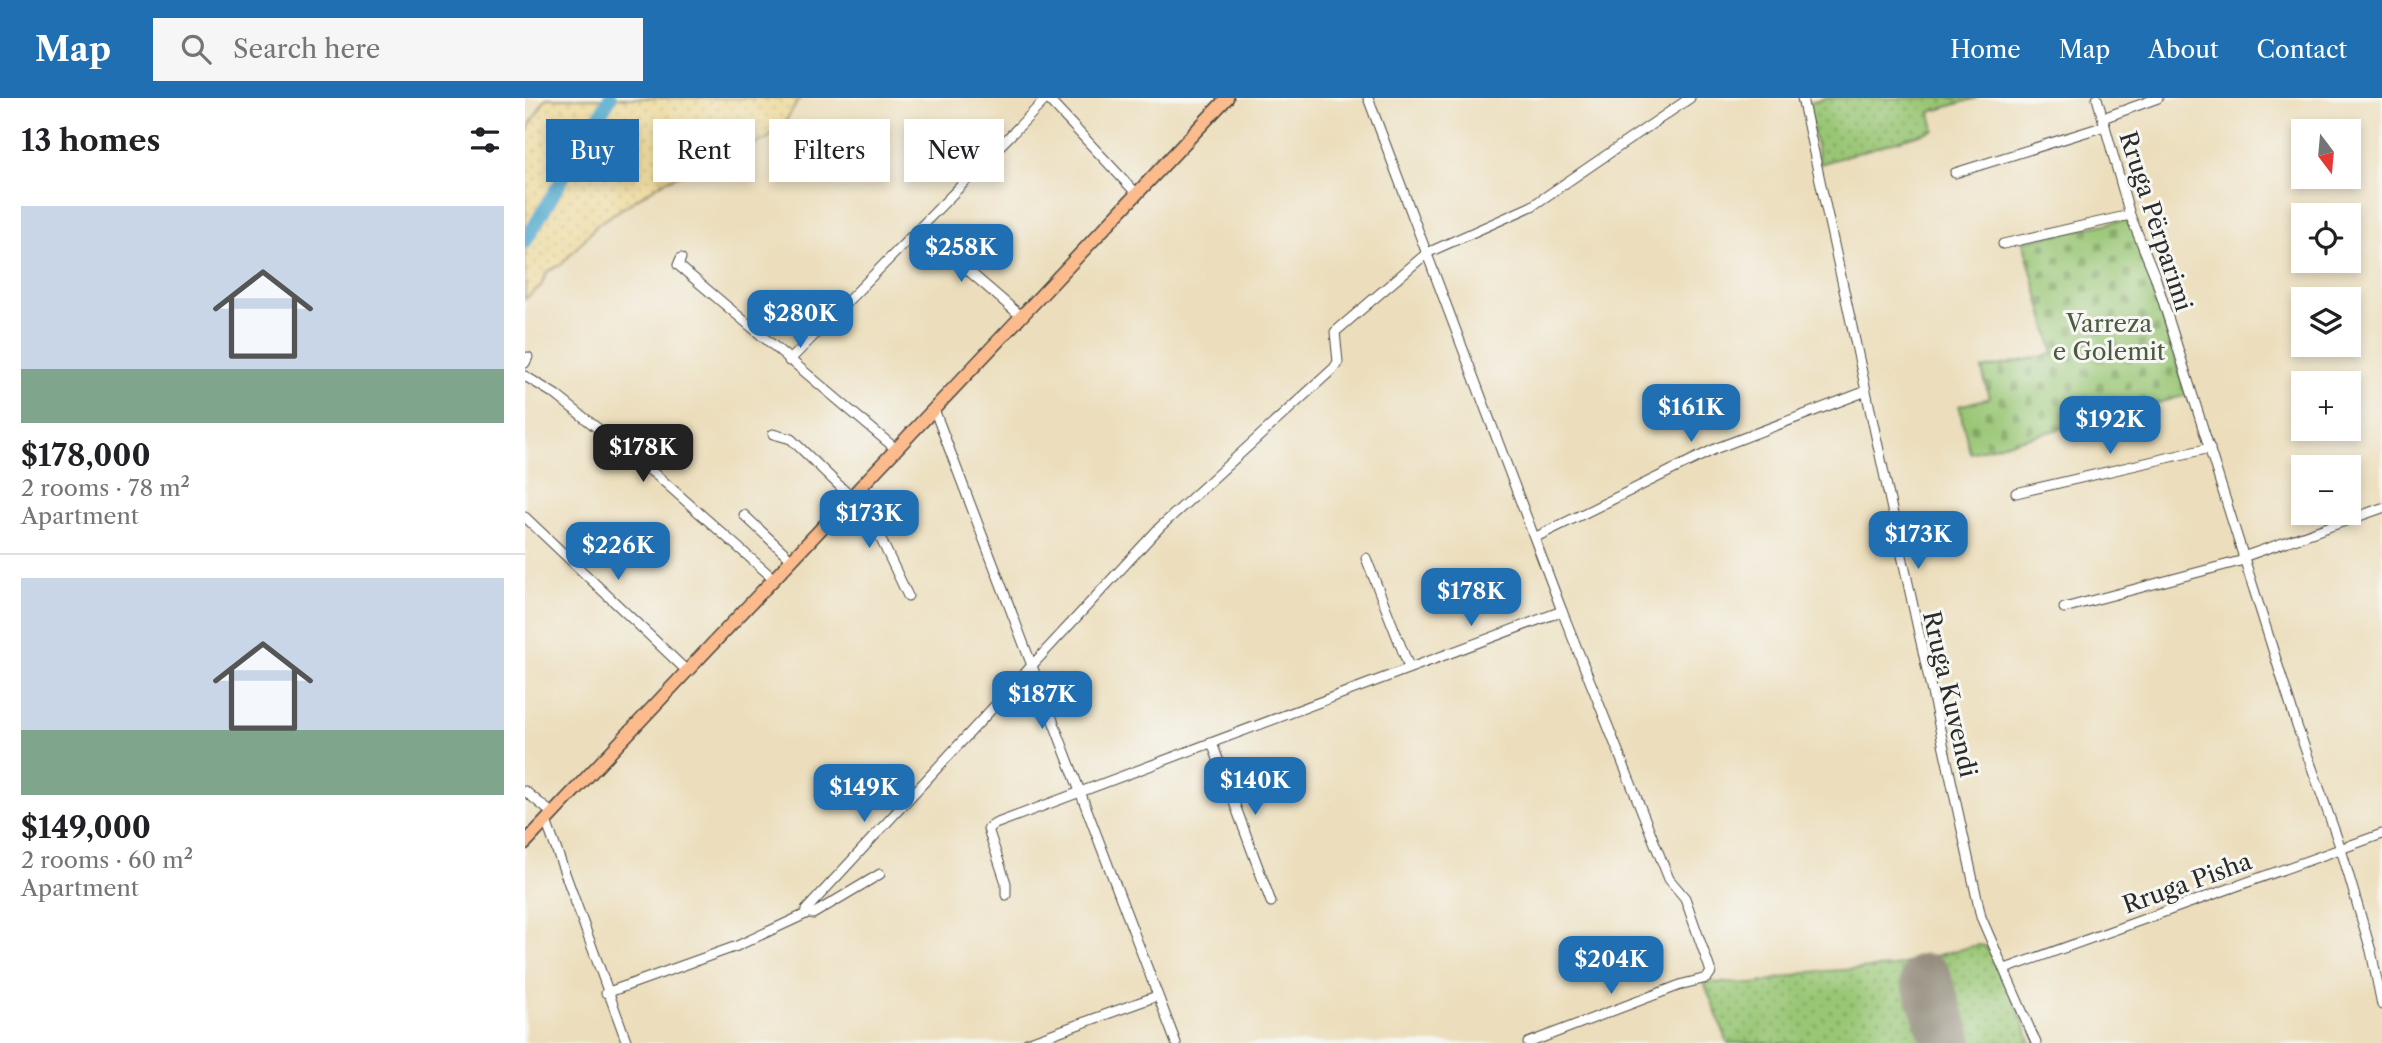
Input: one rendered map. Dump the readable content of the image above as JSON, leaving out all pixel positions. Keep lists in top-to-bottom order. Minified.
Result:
{"streets":{"street":["Rruga Përparimi","Rruga Kuvendi","Rruga Pisha"]},"crossings":[["Rruga Përparimi","Rruga Pisha"],["Rruga Kuvendi","Rruga Pisha"]],"parks":["Varreza e Golemit"],"north":"bottom","page":{"header":"Map","search":"Search here","nav":["Home","Map","About","Contact"],"heading":"13 homes","map_buttons":["+","−"],"chip":["Buy","Rent","Filters","New"],"list":[{"name":"$178,000","note":"2 rooms · 78 m² · Apartment"},{"name":"$149,000","note":"2 rooms · 60 m² · Apartment"}],"price":["$258K","$280K","$161K","$192K","$178K","$173K","$173K","$226K","$178K","$187K","$140K","$149K","$204K"]}}
